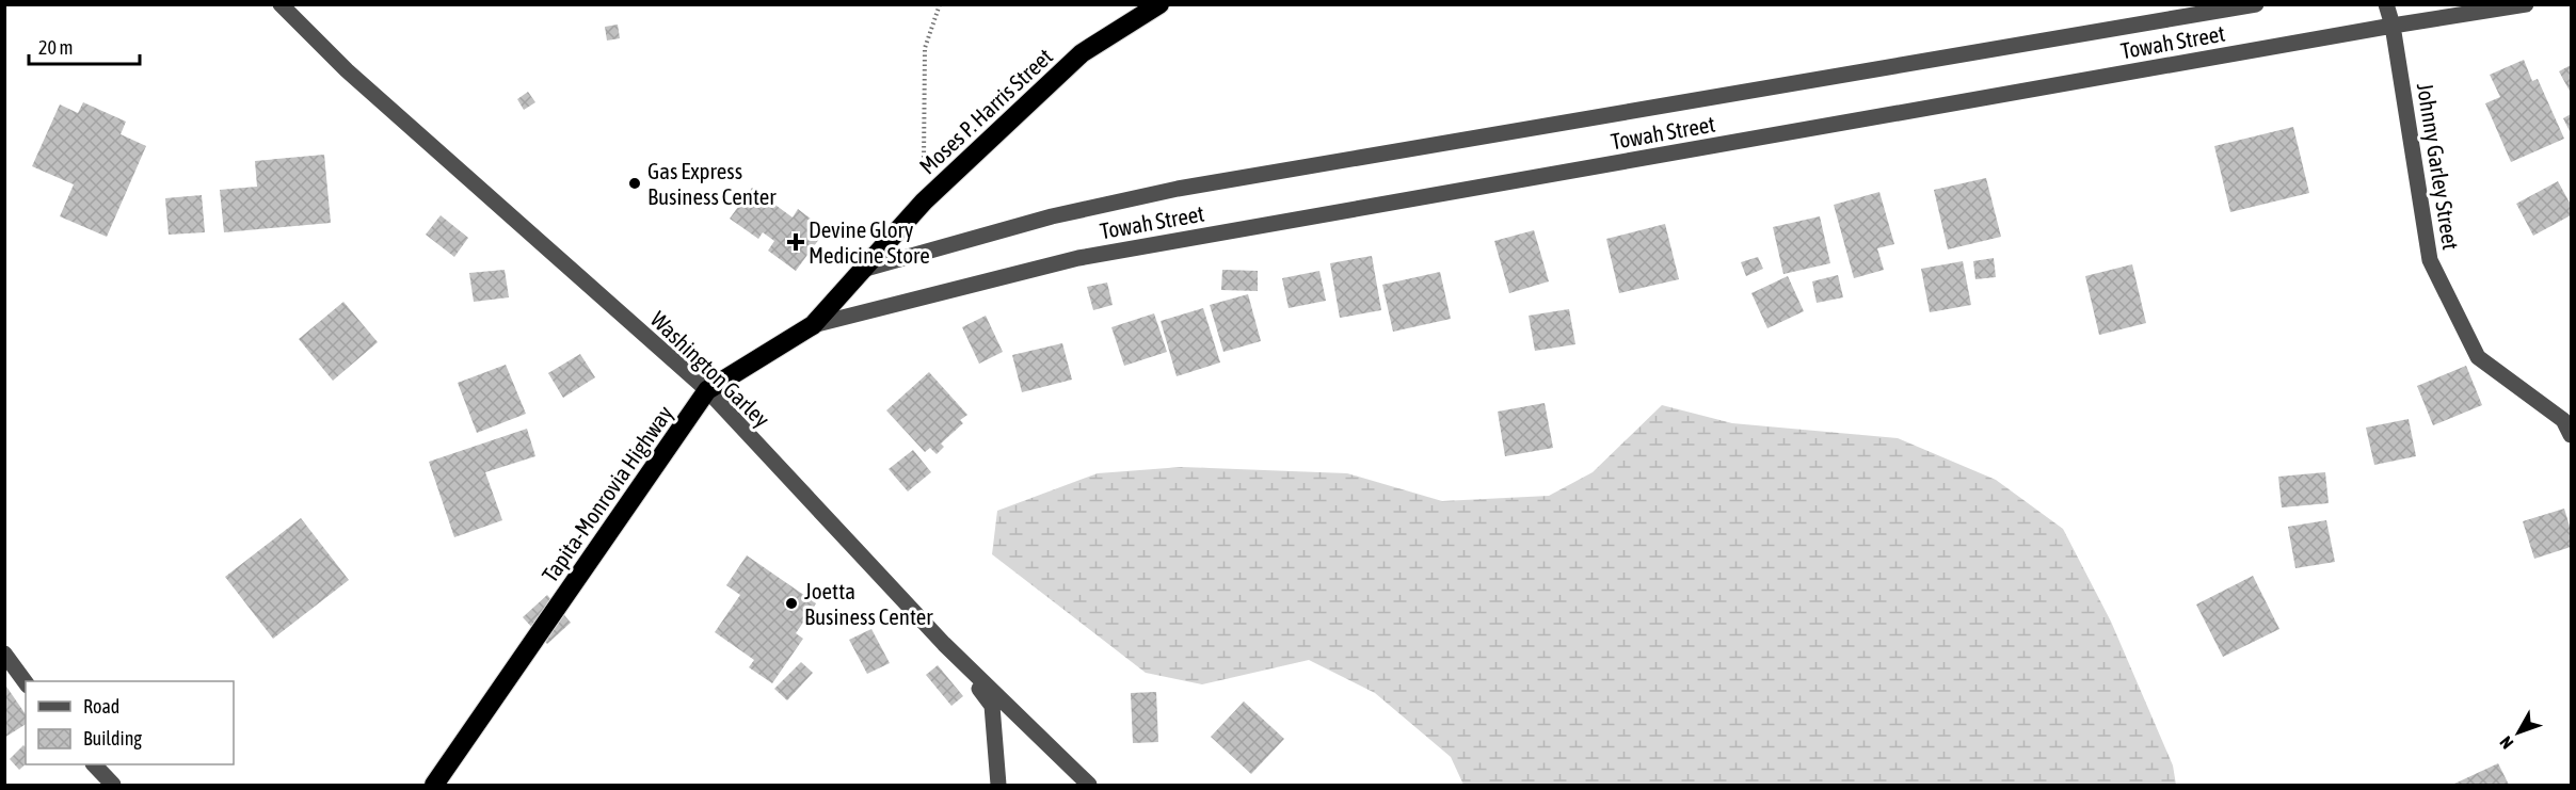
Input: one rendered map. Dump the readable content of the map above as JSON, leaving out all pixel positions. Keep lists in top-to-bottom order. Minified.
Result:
{"streets":{"highway":["Moses P. Harris Street","Tapita-Monrovia Highway"],"street":["Towah Street","Johnny Garley Street","Washington Garley"]},"crossings":[["Towah Street","Moses P. Harris Street"],["Towah Street","Johnny Garley Street"],["Towah Street","Tapita-Monrovia Highway"],["Moses P. Harris Street","Tapita-Monrovia Highway"],["Washington Garley","Tapita-Monrovia Highway"]],"places":{"other":["Gas Express Business Center","Joetta Business Center"],"health":["Devine Glory Medicine Store"]},"legend":["Road","Building"],"scale_bar":"20 m","north":"bottom left"}
